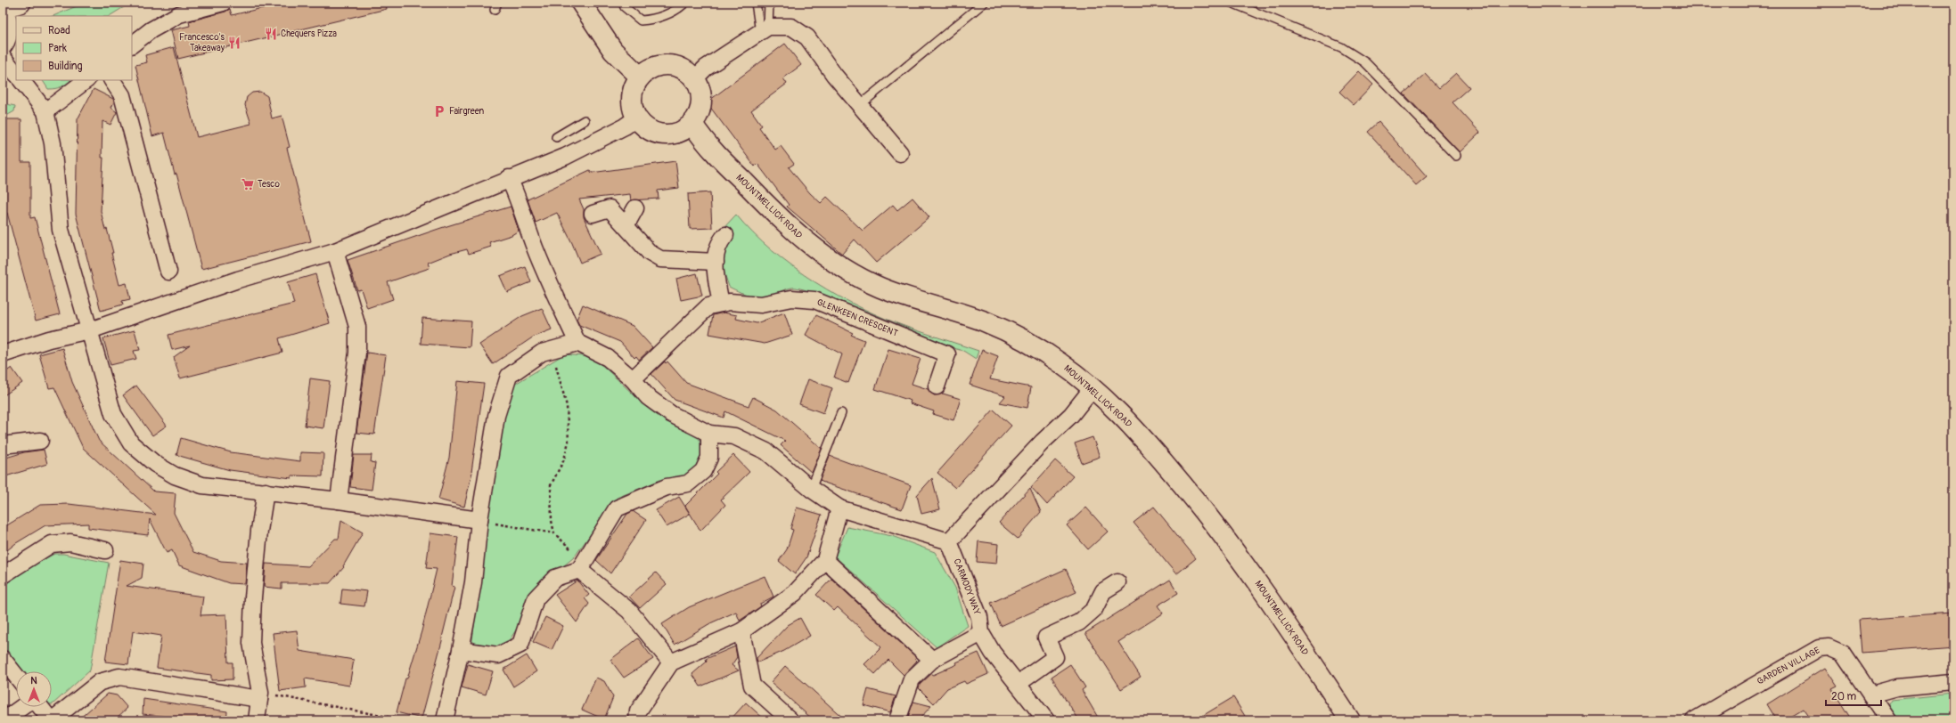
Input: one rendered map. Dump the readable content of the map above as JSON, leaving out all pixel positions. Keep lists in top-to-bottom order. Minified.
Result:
{"streets":{"main road":["MOUNTMELLICK ROAD"],"street":["GLENKEEN CRESCENT","CARMODY WAY","GARDEN VILLAGE"]},"places":{"restaurant":["Chequers Pizza","Francesco's Takeaway"],"parking":["Fairgreen"],"supermarket":["Tesco"]},"legend":["Road","Park","Building"],"scale_bar":"20 m","north":"top"}
